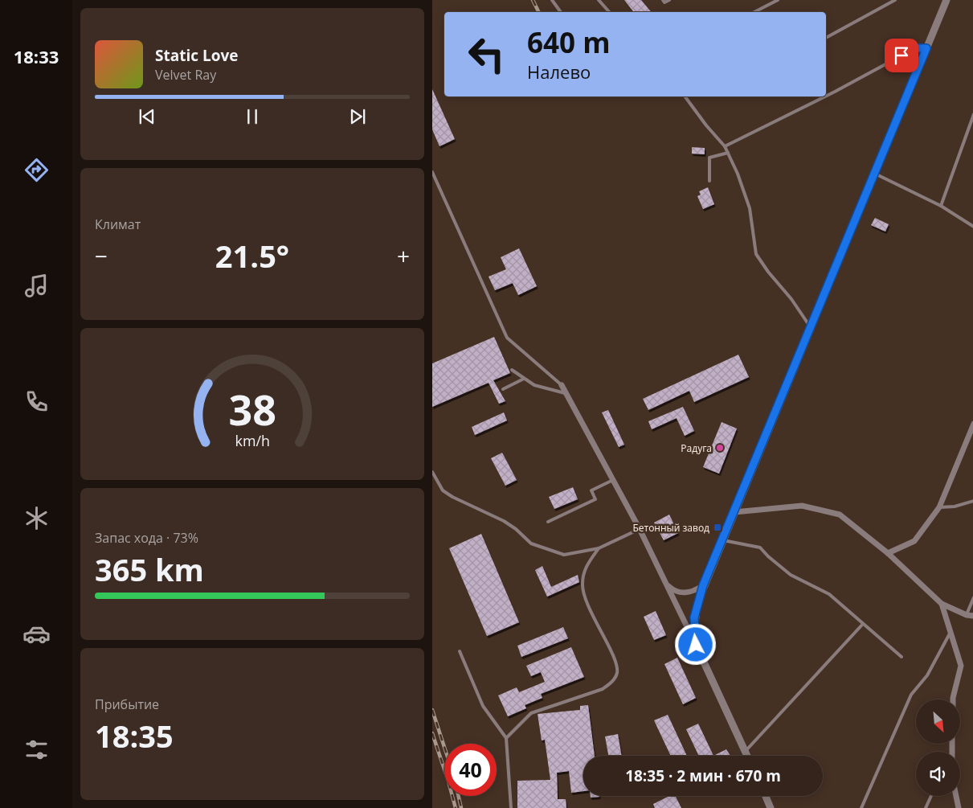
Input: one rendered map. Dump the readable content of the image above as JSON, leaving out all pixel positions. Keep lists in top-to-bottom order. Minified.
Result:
{"places":{"other":["Радуга"],"transit":["Бетонный завод"]},"north":"bottom right","page":{"tabs":"18:33","turn":["640 m","Налево"],"song":["Static Love","Velvet Ray"],"tile":["Климат",["Запас хода · 73%","365 km"],["Прибытие","18:35"]],"heat":["−","21.5°","+"],"limit":"40","trip":"18:35 · 2 мин · 670 m","gauge":["38","km/h"]}}
